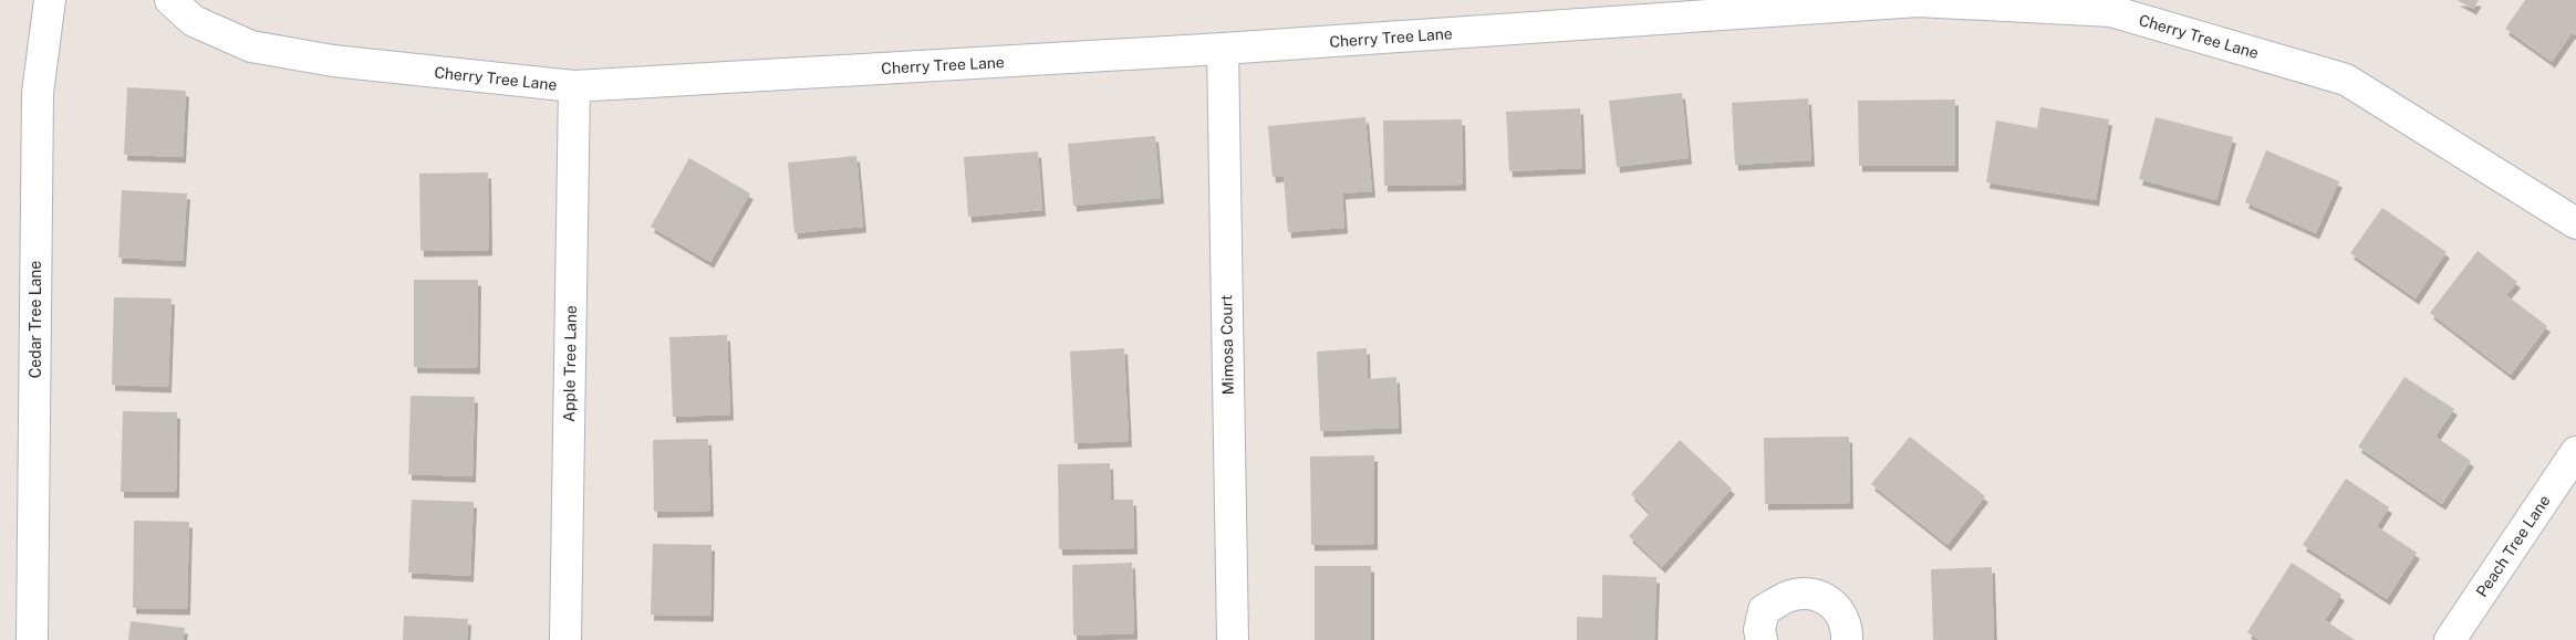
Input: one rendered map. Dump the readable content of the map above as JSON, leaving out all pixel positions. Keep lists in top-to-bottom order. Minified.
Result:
{"streets":{"street":["Cherry Tree Lane","Cedar Tree Lane","Mimosa Court","Apple Tree Lane","Peach Tree Lane"]},"crossings":[["Cherry Tree Lane","Mimosa Court"],["Cherry Tree Lane","Apple Tree Lane"]]}
